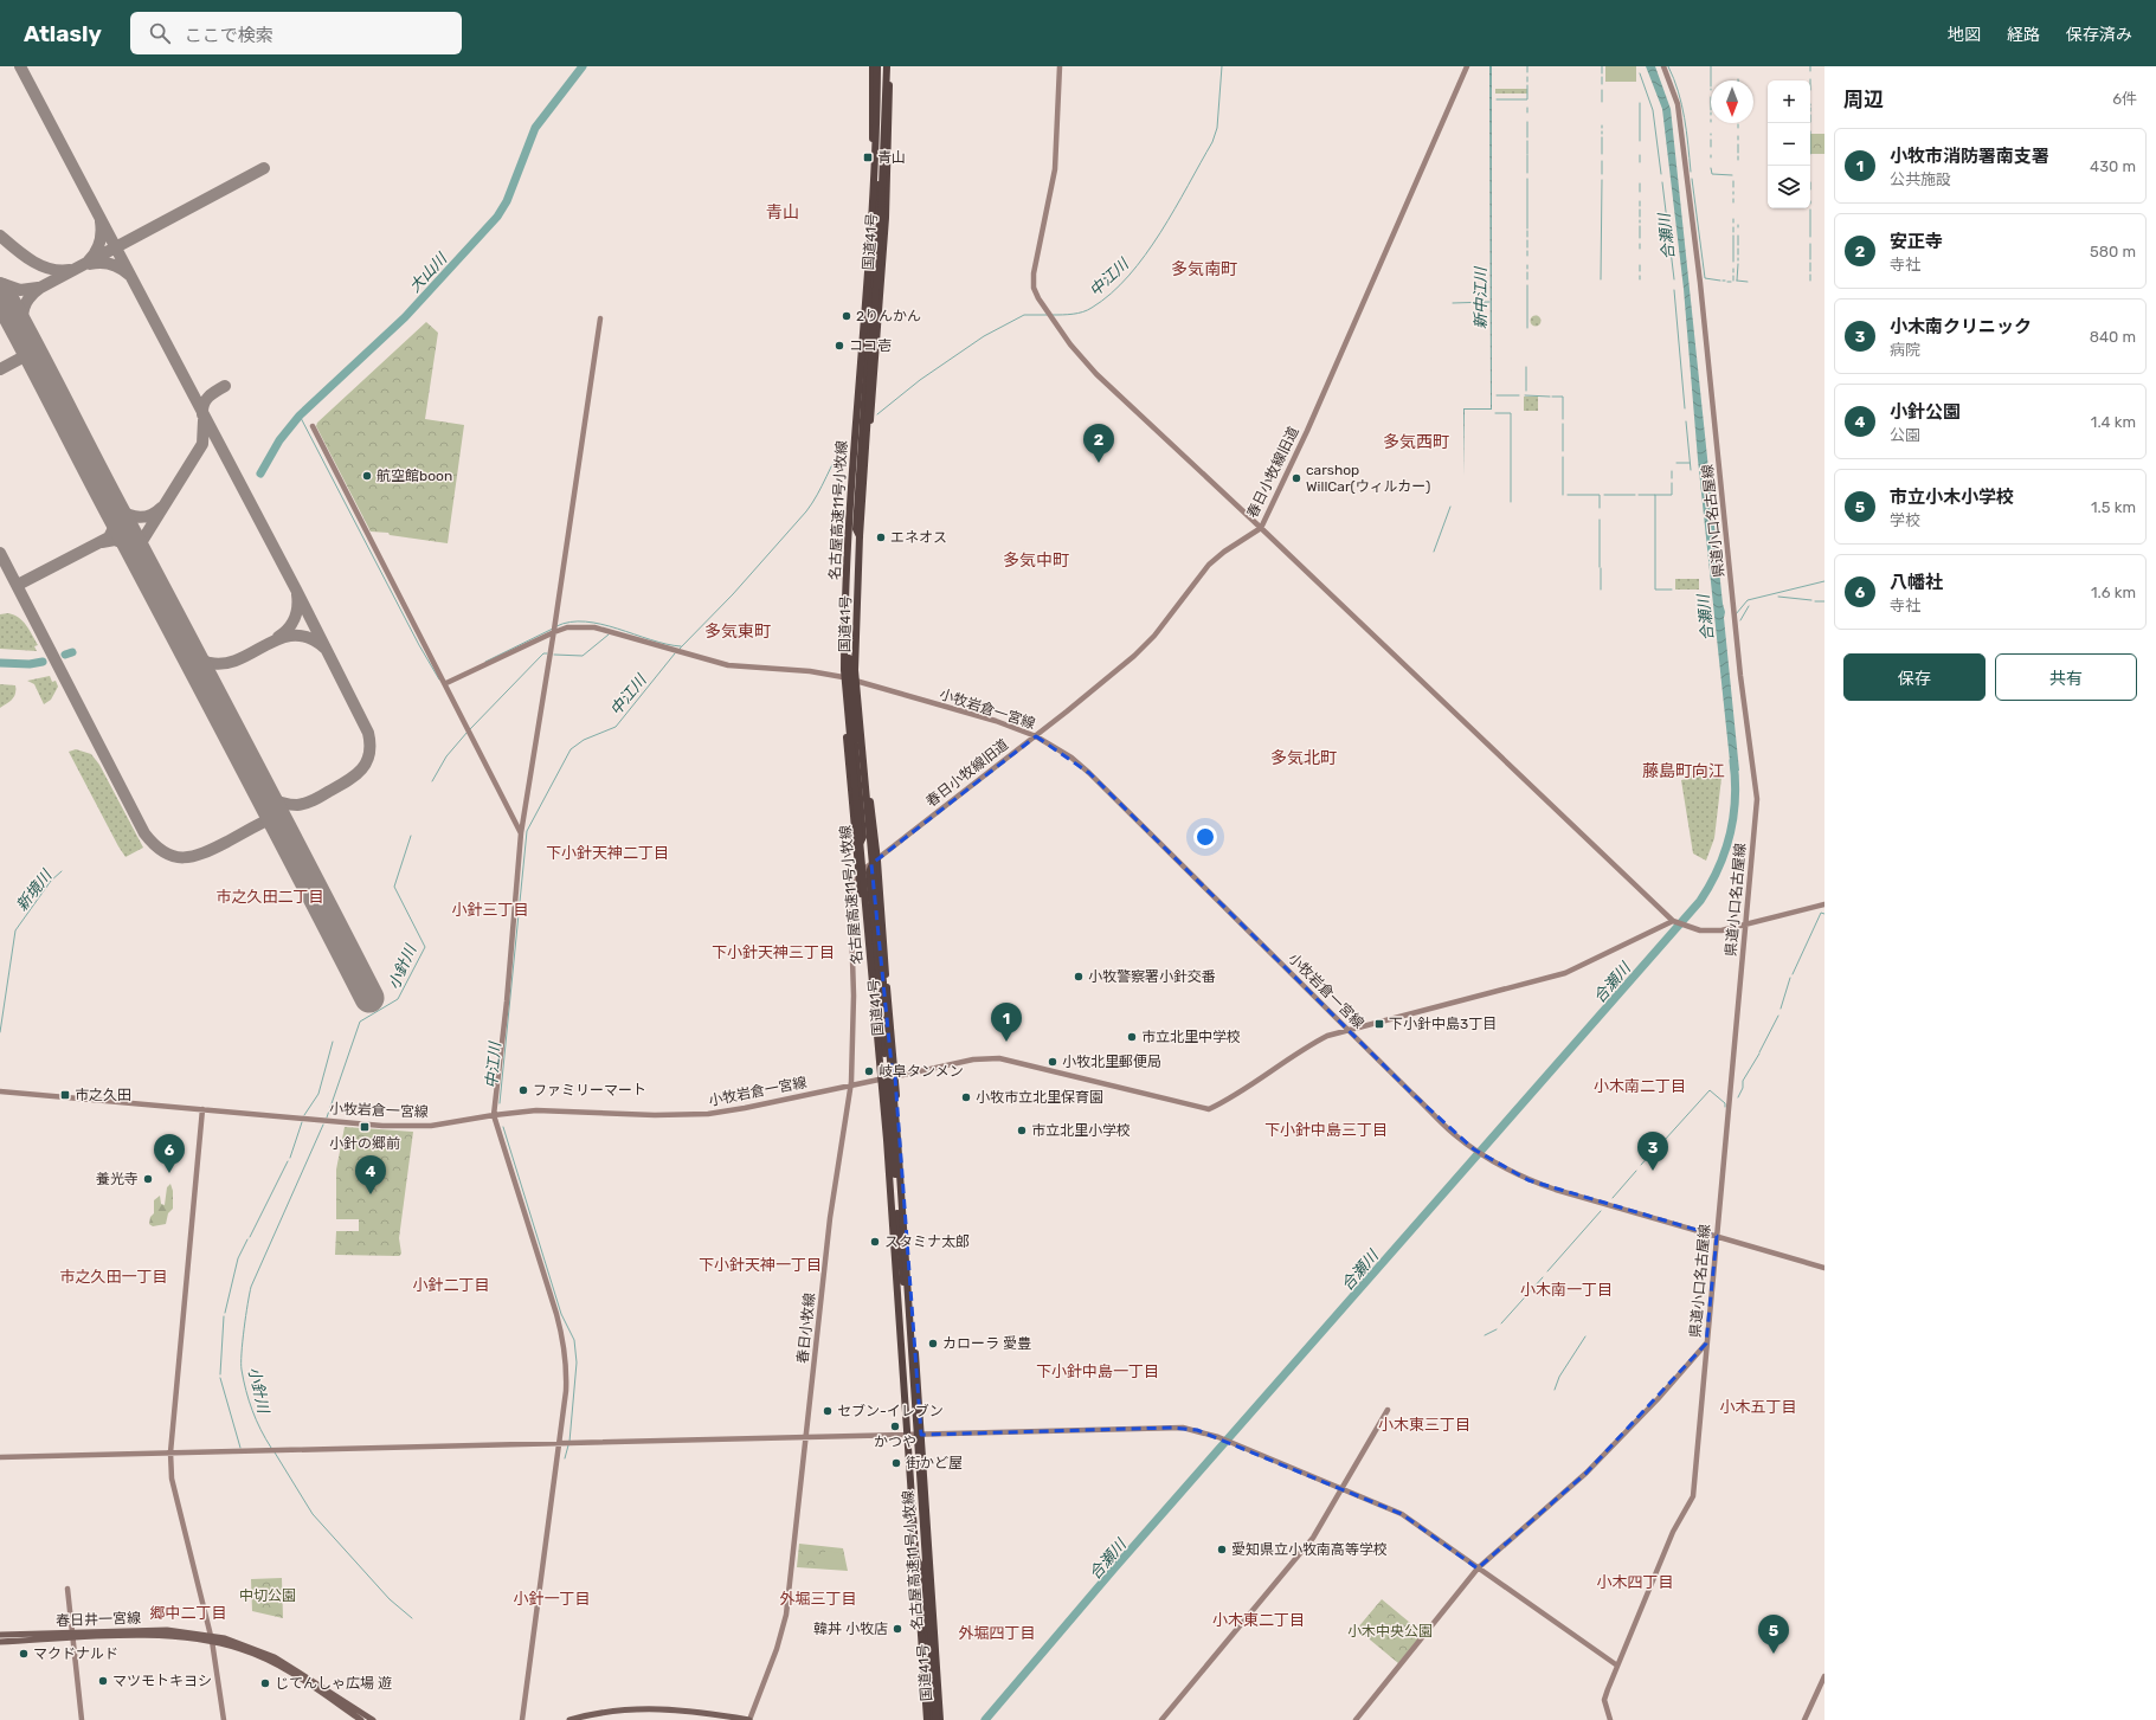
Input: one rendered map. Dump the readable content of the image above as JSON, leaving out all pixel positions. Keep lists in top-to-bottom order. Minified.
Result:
{"streets":{"highway":["国道41号","名古屋高速11号小牧線"],"main road":["春日井一宮線"],"street":["春日小牧線旧道","県道小口名古屋線","小牧岩倉一宮線","春日小牧線"]},"crossings":[["国道41号","春日小牧線旧道"],["国道41号","名古屋高速11号小牧線"],["国道41号","小牧岩倉一宮線"],["国道41号","春日小牧線"],["春日小牧線旧道","小牧岩倉一宮線"],["春日小牧線旧道","春日小牧線"],["県道小口名古屋線","小牧岩倉一宮線"],["小牧岩倉一宮線","春日小牧線"]],"districts":["青山","多気南町","多気西町","多気中町","多気東町","多気北町","藤島町向江","下小針天神二丁目","市之久田二丁目","小針三丁目","下小針天神三丁目","小木南二丁目","下小針中島三丁目","下小針天神一丁目","市之久田一丁目","小針二丁目","小木南一丁目","下小針中島一丁目","小木五丁目","小木東三丁目","小木四丁目","小針一丁目","外堀三丁目","郷中二丁目","小木東二丁目","外堀四丁目"],"water":["合瀬川","大山川","中江川","新中江川","新境川","小針川"],"parks":["中切公園","小木中央公園"],"places":{"transit":["青山","下小針中島3丁目","市之久田","小針の郷前"],"other":["2りんかん","ココ壱","航空館boon","carshop WillCar(ウィルカー)","エネオス","小牧警察署小針交番","市立北里中学校","小牧北里郵便局","岐阜タンメン","ファミリーマート","小牧市立北里保育園","市立北里小学校","養光寺","スタミナ太郎","カローラ 愛豊","セブン-イレブン","かつや","街かど屋","愛知県立小牧南高等学校","韓丼 小牧店","マクドナルド","マツモトキヨシ","じてんしゃ広場 遊"]},"north":"bottom","page":{"header":"Atlasly","search":"ここで検索","nav":["地図","経路","保存済み"],"heading":["周辺","6件"],"map_buttons":["+","−"],"list":[{"mark":"1","name":"小牧市消防署南支署","note":"公共施設","value":"430 m"},{"mark":"2","name":"安正寺","note":"寺社","value":"580 m"},{"mark":"3","name":"小木南クリニック","note":"病院","value":"840 m"},{"mark":"4","name":"小針公園","note":"公園","value":"1.4 km"},{"mark":"5","name":"市立小木小学校","note":"学校","value":"1.5 km"},{"mark":"6","name":"八幡社","note":"寺社","value":"1.6 km"}],"pins":["2","1","3","6","4","5"],"buttons":["保存","共有"]}}
